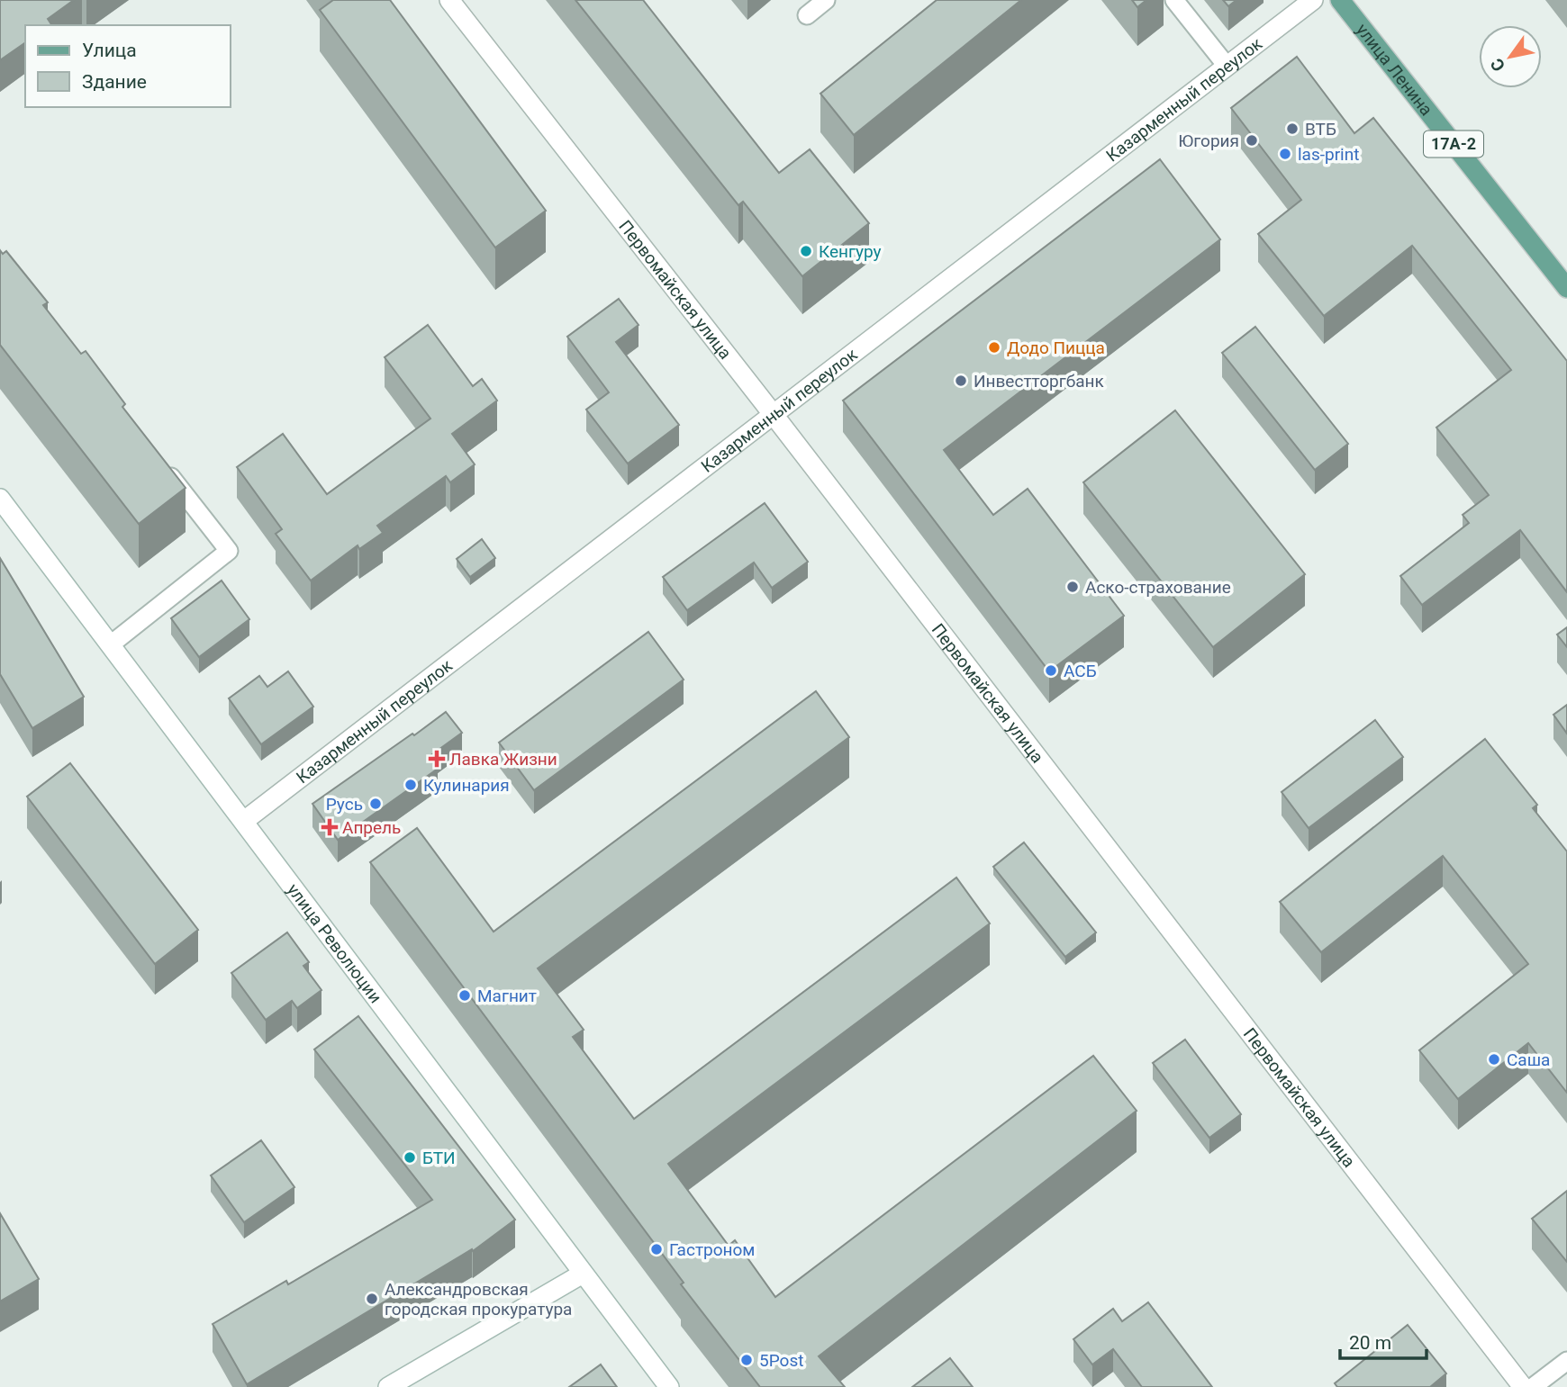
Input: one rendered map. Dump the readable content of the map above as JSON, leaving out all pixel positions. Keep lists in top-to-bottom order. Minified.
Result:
{"streets":{"main road":["улица Ленина","17А-2"],"street":["Казарменный переулок","Первомайская улица","улица Революции"]},"crossings":[["Казарменный переулок","Первомайская улица"],["Казарменный переулок","улица Революции"]],"places":{"other":["ВТБ","Югория","las-print","Кенгуру","Додо Пицца","Инвестторгбанк","Аско-страхование","АСБ","Кулинария","Русь","Магнит","Саша","БТИ","Гастроном","Александровская городская прокуратура","5Post"],"health":["Лавка Жизни","Апрель"]},"legend":["Улица","Здание"],"scale_bar":"20 m","north":"bottom left"}
